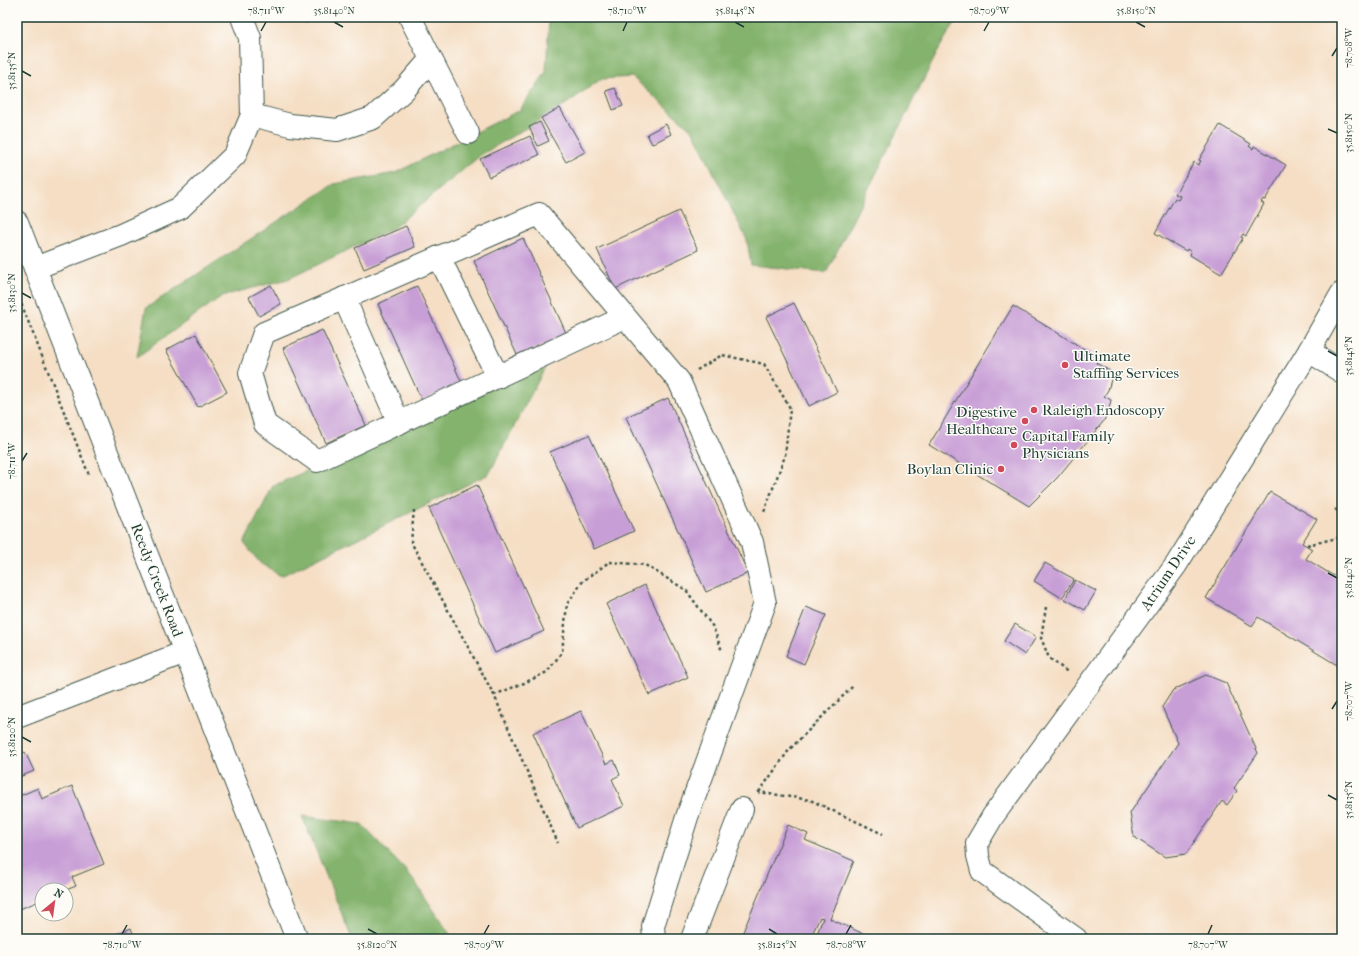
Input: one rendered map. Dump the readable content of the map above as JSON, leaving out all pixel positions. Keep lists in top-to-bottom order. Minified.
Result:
{"streets":{"street":["Atrium Drive","Reedy Creek Road"]},"places":["Ultimate Staffing Services","Raleigh Endoscopy","Digestive Healthcare","Capital Family Physicians","Boylan Clinic"],"north":"top right","coordinates":["78.711°W","35.8140°N","78.710°W","35.8145°N","78.709°W","35.8150°N","78.708°W","35.8135°N","35.8130°N","78.707°W","35.8120°N","35.8125°N"]}
